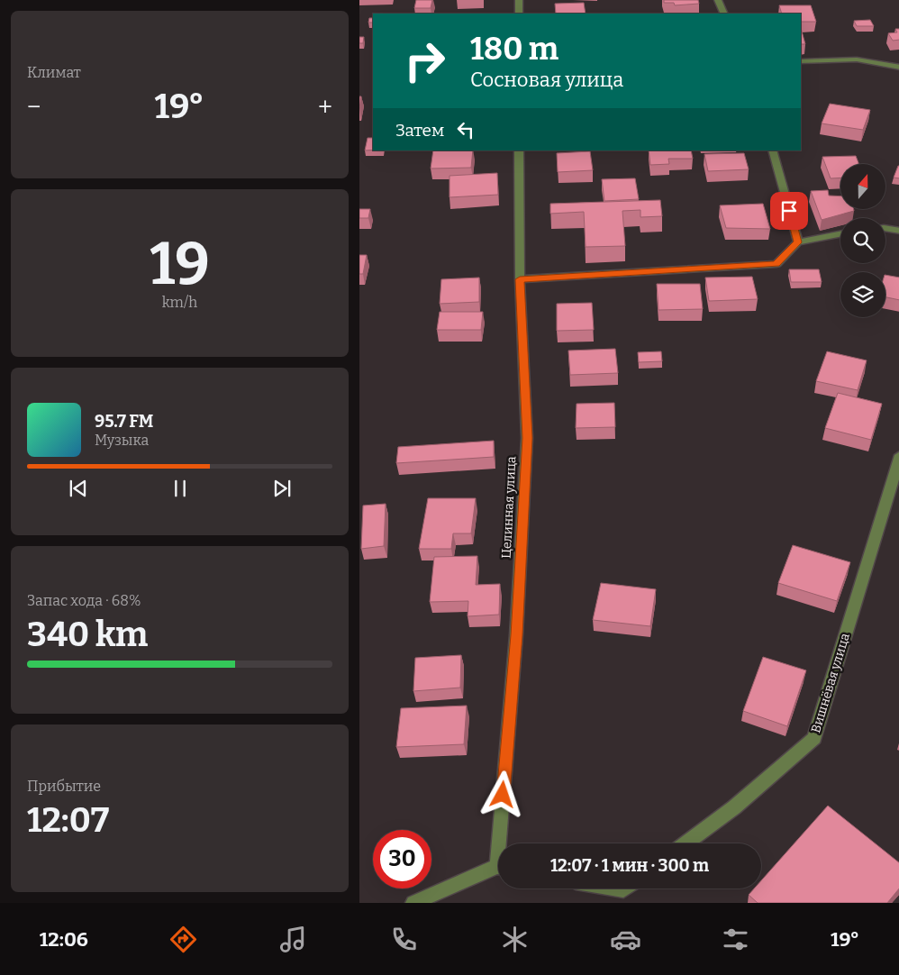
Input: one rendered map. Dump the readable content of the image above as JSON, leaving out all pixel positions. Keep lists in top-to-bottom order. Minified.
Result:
{"streets":{"street":["Целинная улица","Вишнёвая улица"]},"north":"top","page":{"tile":["Климат",["19","km/h"],["Запас хода · 68%","340 km"],["Прибытие","12:07"]],"turn":["180 m","Сосновая улица"],"heat":["−","19°","+"],"then":"Затем","song":["95.7 FM","Музыка"],"limit":"30","trip":"12:07 · 1 мин · 300 m","tabs":["12:06","19°"]}}
